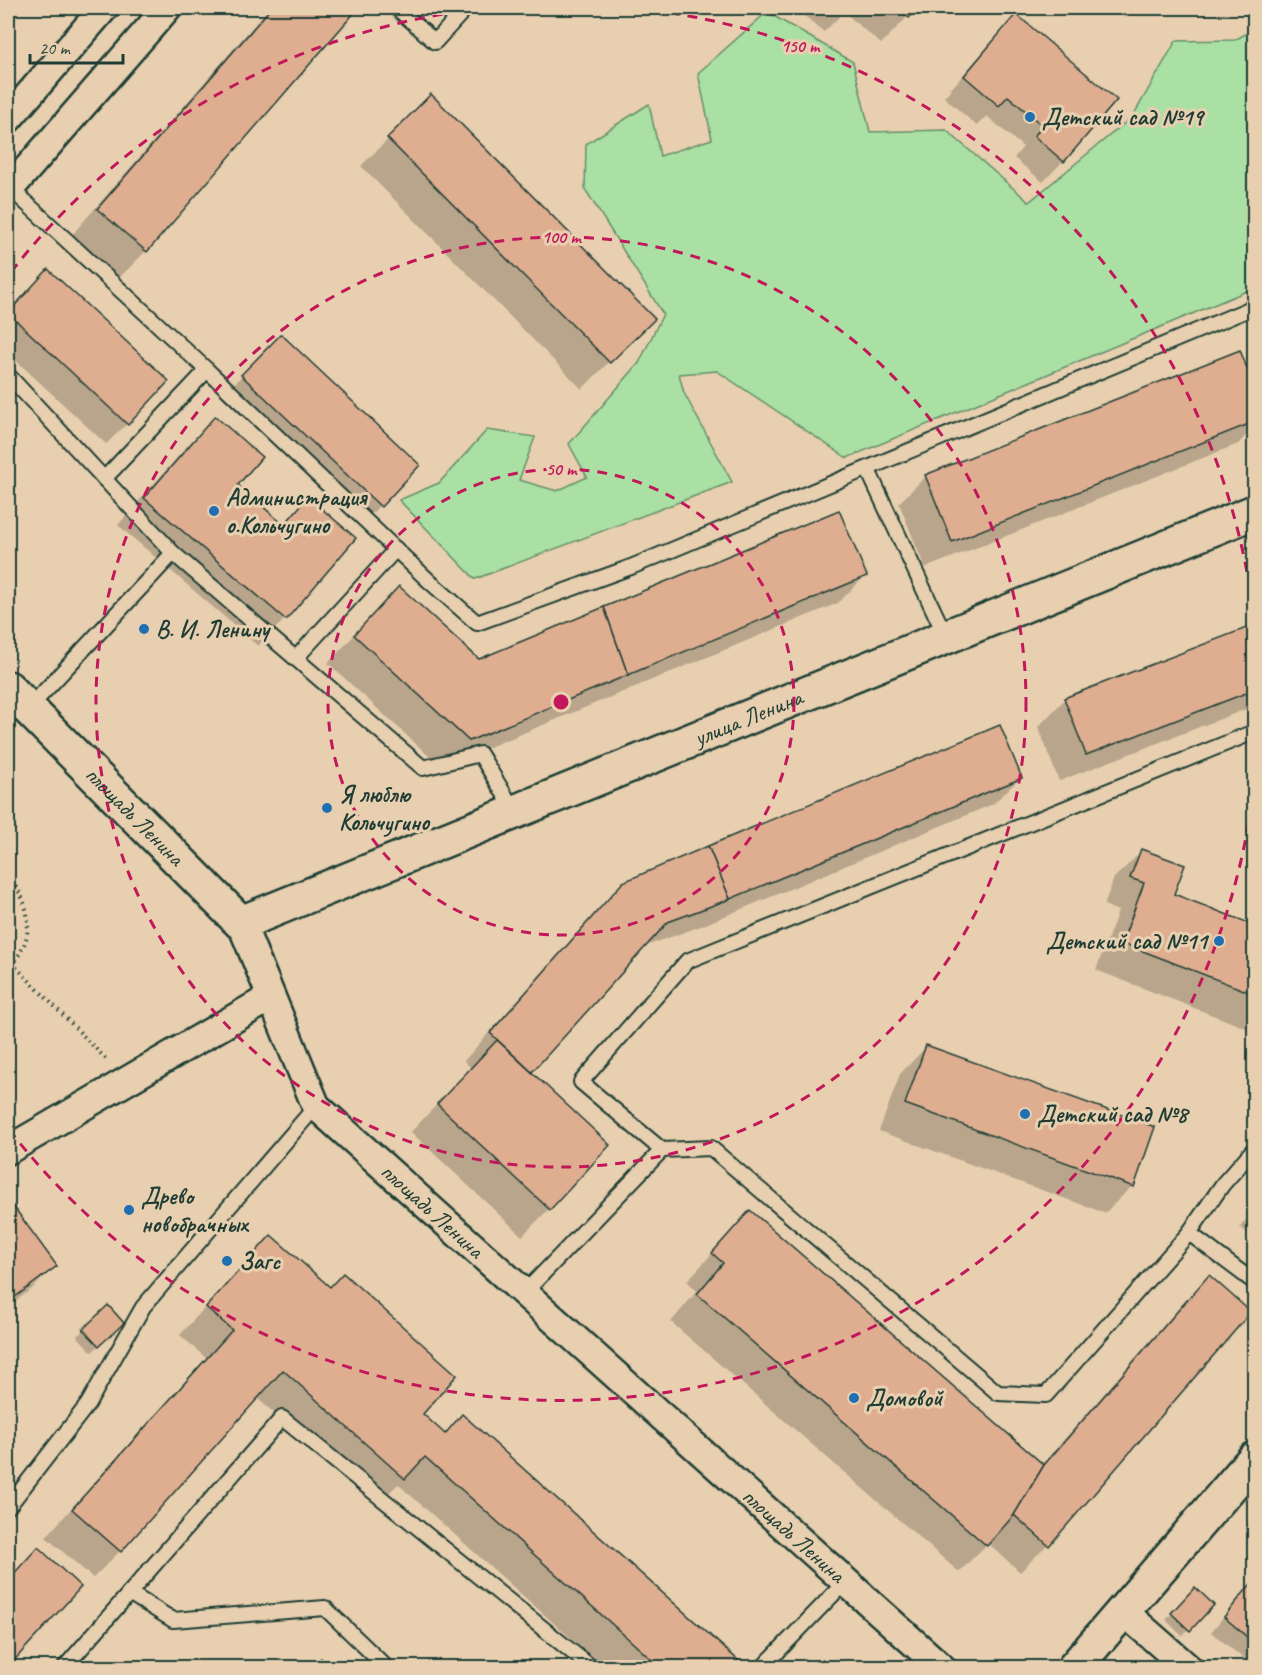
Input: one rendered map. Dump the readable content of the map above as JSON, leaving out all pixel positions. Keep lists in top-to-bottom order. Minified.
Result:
{"streets":{"main road":["улица Ленина","площадь Ленина"]},"crossings":[["улица Ленина","площадь Ленина"]],"places":["Детский сад №19","Администрация о.Кольчугино","В. И. Ленину","Я люблю Кольчугино","Детский сад №11","Детский сад №8","Древо новобрачных","Загс","Домовой"],"scale_bar":"20 m","rings":["150 m","100 m","50 m"]}
